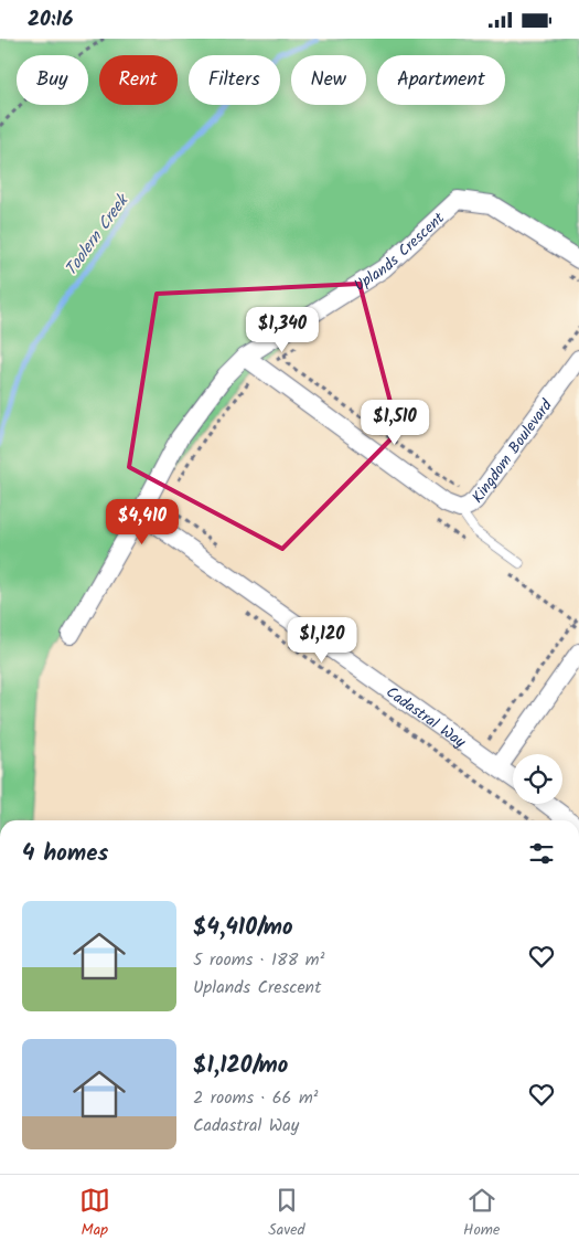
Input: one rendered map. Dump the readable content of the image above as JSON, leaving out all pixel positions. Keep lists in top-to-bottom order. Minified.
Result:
{"streets":{"street":["Uplands Crescent","Kingdom Boulevard","Cadastral Way"]},"crossings":[["Uplands Crescent","Kingdom Boulevard"],["Uplands Crescent","Cadastral Way"]],"water":["Toolern Creek"],"page":{"status":"20:16","chip":["Buy","Rent","Filters","New","Apartment"],"price":["$1,340","$1,510","$4,410","$1,120"],"heading":"4 homes","list":[{"name":"$4,410/mo","note":"5 rooms · 188 m² · Uplands Crescent"},{"name":"$1,120/mo","note":"2 rooms · 66 m² · Cadastral Way"}],"tabs":["Map","Saved","Home"]}}
